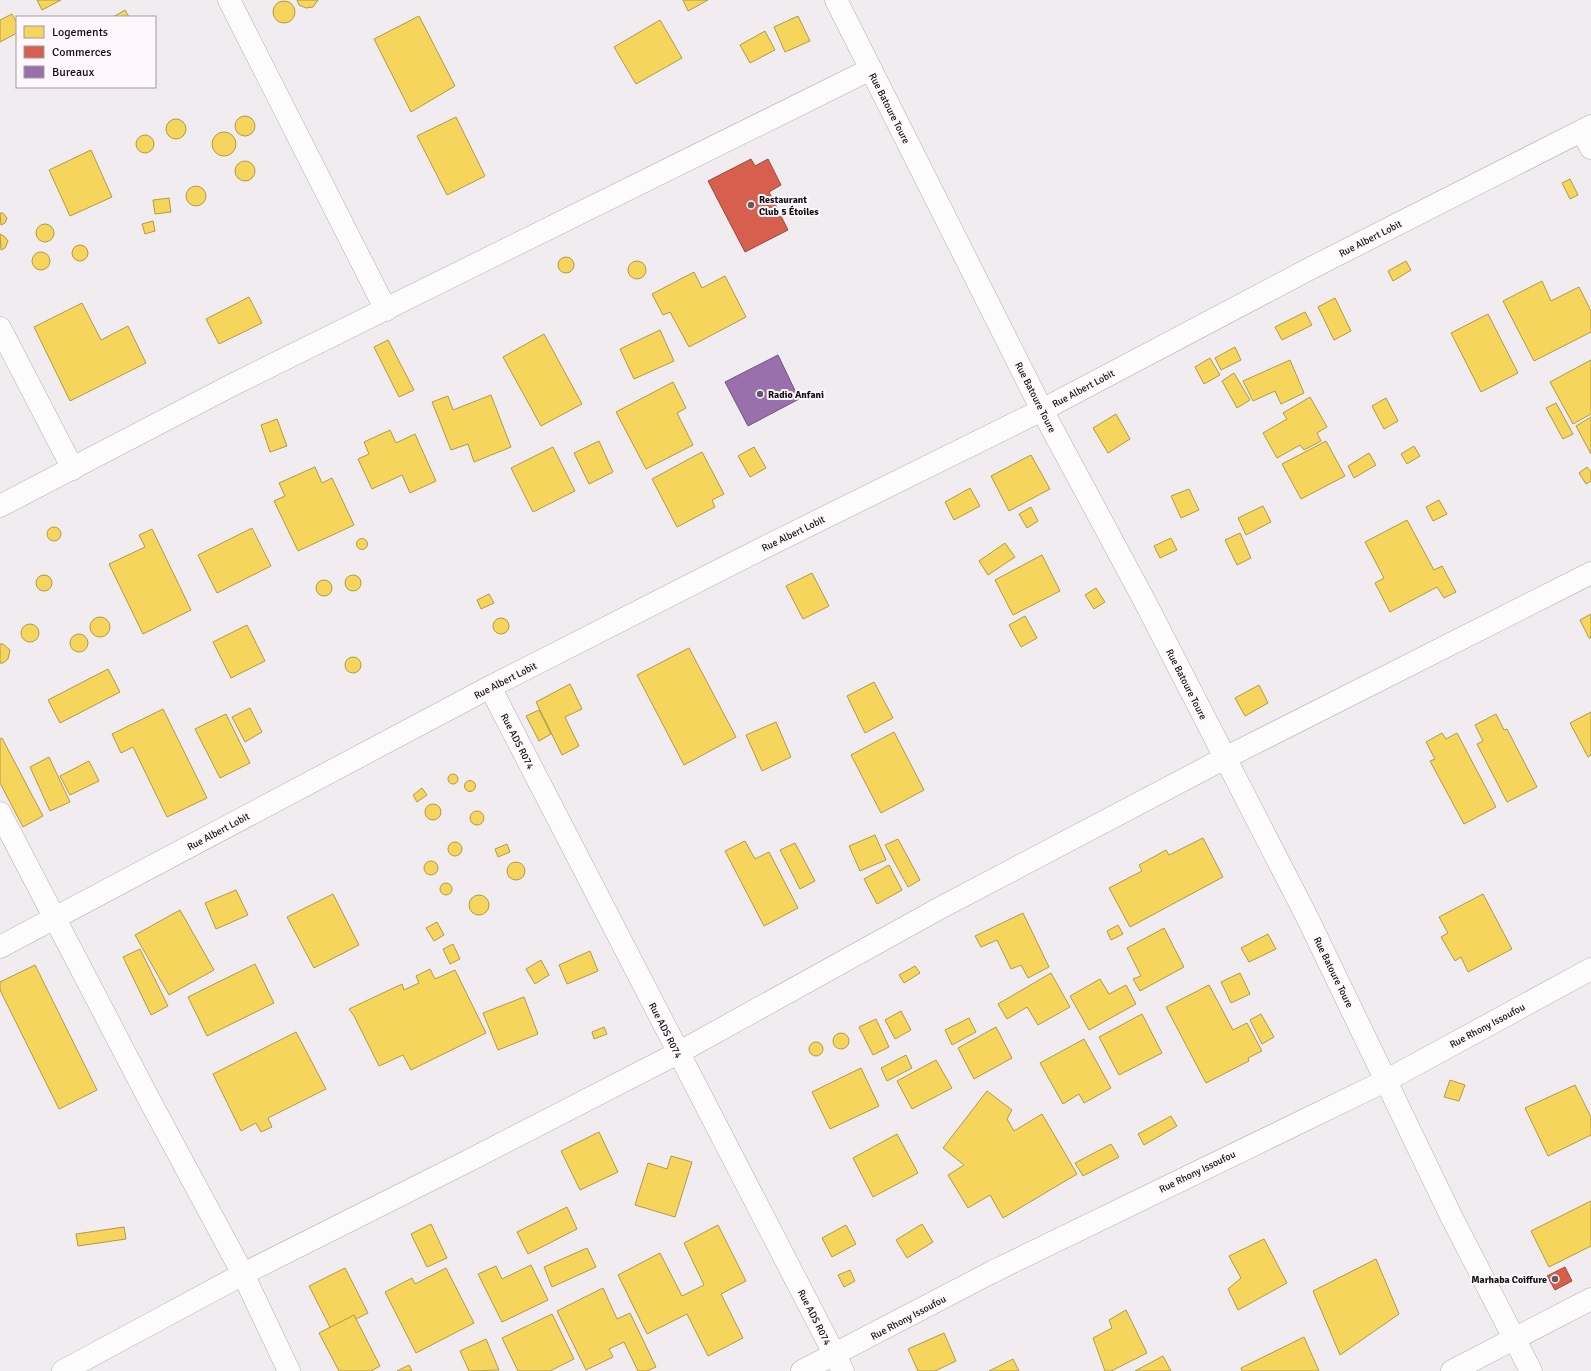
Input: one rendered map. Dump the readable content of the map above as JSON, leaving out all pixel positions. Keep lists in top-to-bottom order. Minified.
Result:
{"streets":{"street":["Rue Batoure Toure","Rue Albert Lobit","Rue ADS R074","Rue Rhony Issoufou"]},"crossings":[["Rue Batoure Toure","Rue Albert Lobit"],["Rue Batoure Toure","Rue Rhony Issoufou"],["Rue Albert Lobit","Rue ADS R074"],["Rue ADS R074","Rue Rhony Issoufou"]],"places":["Restaurant Club 5 Étoiles","Radio Anfani","Marhaba Coiffure"],"legend":["Logements","Commerces","Bureaux"]}
